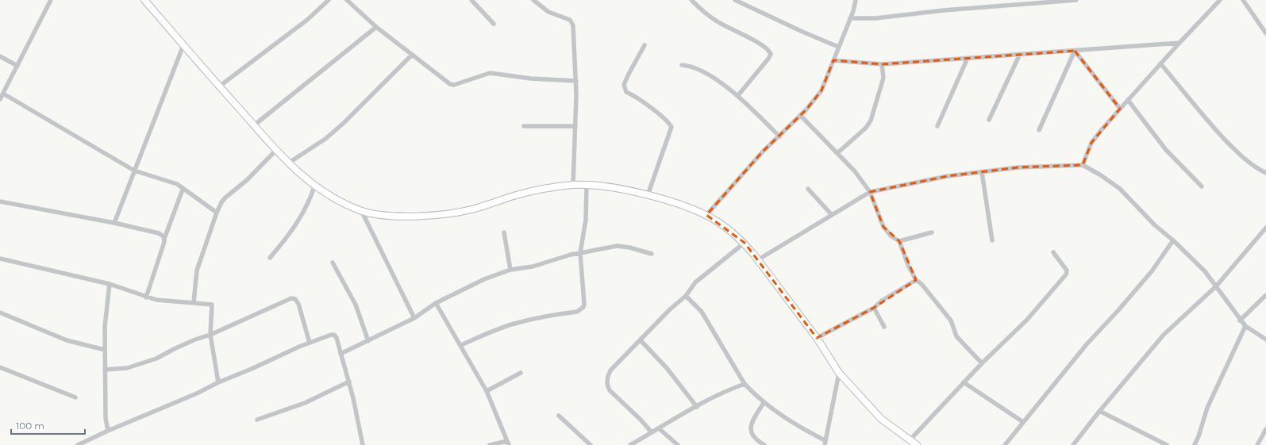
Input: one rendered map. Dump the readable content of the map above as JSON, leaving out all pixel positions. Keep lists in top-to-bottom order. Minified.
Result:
{"scale_bar":"100 m"}
